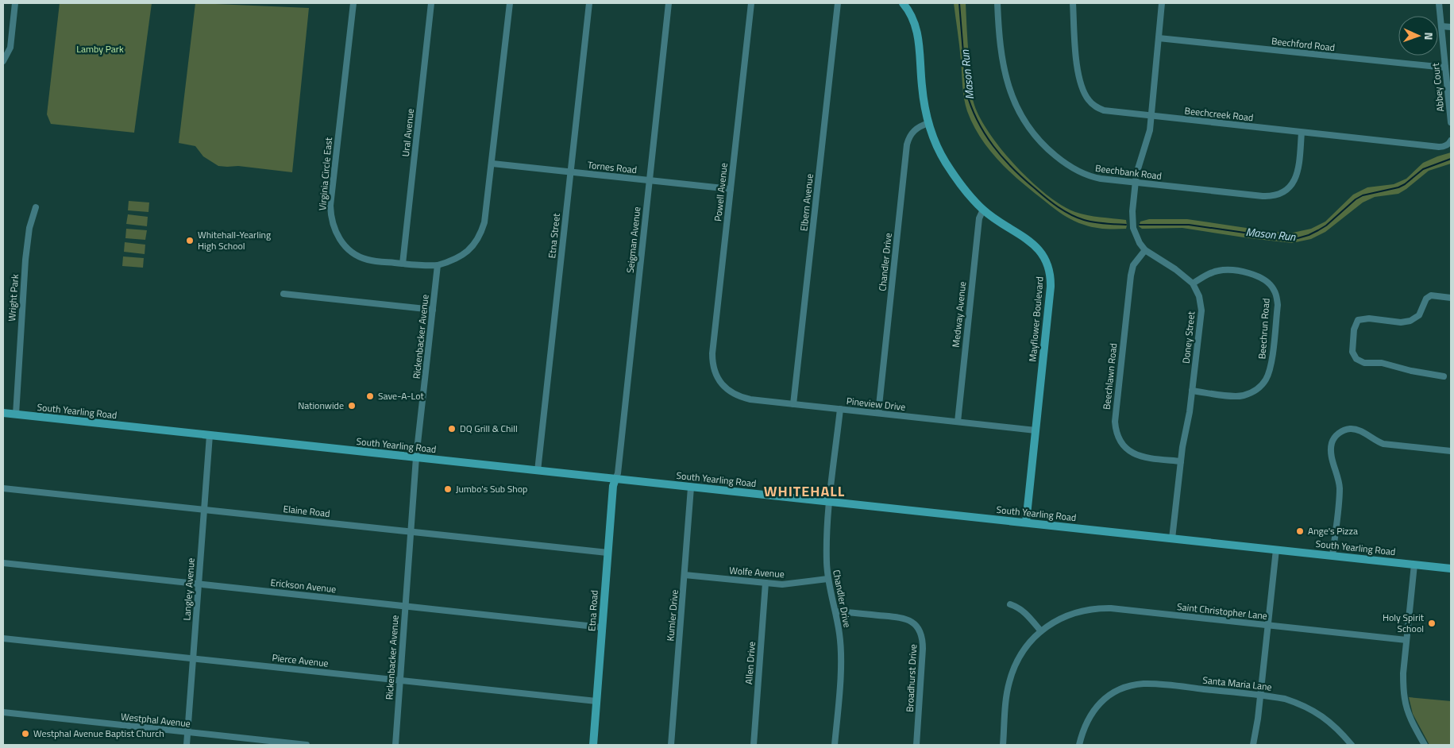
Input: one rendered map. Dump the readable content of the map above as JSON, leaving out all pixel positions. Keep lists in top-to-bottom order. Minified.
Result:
{"streets":{"street":["Beechford Road","Abbey Court","Beechcreek Road","Ural Avenue","Tornes Road","Beechbank Road","Virginia Circle East","Powell Avenue","Elbern Avenue","Etna Street","Seigman Avenue","Chandler Drive","Wright Park","Medway Avenue","Mayflower Boulevard","Beechrun Road","Rickenbacker Avenue","Doney Street","Beechlawn Road","Pineview Drive","South Yearling Road","Elaine Road","Wolfe Avenue","Erickson Avenue","Langley Avenue","Etna Road","Saint Christopher Lane","Kumler Drive","Pierce Avenue","Allen Drive","Broadhurst Drive","Santa Maria Lane","Westphal Avenue"]},"crossings":[["Beechford Road","Abbey Court"],["Beechford Road","Doney Street"],["Beechcreek Road","Beechbank Road"],["Beechcreek Road","Doney Street"],["Ural Avenue","Virginia Circle East"],["Tornes Road","Powell Avenue"],["Tornes Road","Etna Street"],["Tornes Road","Seigman Avenue"],["Beechbank Road","Doney Street"],["Virginia Circle East","Rickenbacker Avenue"],["Powell Avenue","Pineview Drive"],["Elbern Avenue","Pineview Drive"],["Etna Street","South Yearling Road"],["Seigman Avenue","South Yearling Road"],["Seigman Avenue","Etna Road"],["Chandler Drive","Mayflower Boulevard"],["Chandler Drive","Pineview Drive"],["Chandler Drive","South Yearling Road"],["Chandler Drive","Wolfe Avenue"],["Chandler Drive","Broadhurst Drive"],["Wright Park","South Yearling Road"],["Medway Avenue","Mayflower Boulevard"],["Medway Avenue","Pineview Drive"],["Mayflower Boulevard","Pineview Drive"],["Mayflower Boulevard","South Yearling Road"],["Beechrun Road","Doney Street"],["Rickenbacker Avenue","South Yearling Road"],["Rickenbacker Avenue","Elaine Road"],["Rickenbacker Avenue","Erickson Avenue"],["Rickenbacker Avenue","Pierce Avenue"],["Doney Street","Beechlawn Road"],["Doney Street","South Yearling Road"],["South Yearling Road","Langley Avenue"],["South Yearling Road","Etna Road"],["South Yearling Road","Kumler Drive"],["Elaine Road","Langley Avenue"],["Elaine Road","Etna Road"],["Wolfe Avenue","Kumler Drive"],["Wolfe Avenue","Allen Drive"],["Erickson Avenue","Langley Avenue"],["Erickson Avenue","Etna Road"],["Langley Avenue","Pierce Avenue"],["Langley Avenue","Westphal Avenue"],["Etna Road","Pierce Avenue"]],"districts":["WHITEHALL"],"water":["Mason Run"],"parks":["Lamby Park"],"places":["Whitehall-Yearling High School","Save-A-Lot","Nationwide","DQ Grill & Chill","Jumbo's Sub Shop","Ange's Pizza","Holy Spirit School","Westphal Avenue Baptist Church"],"north":"right"}
